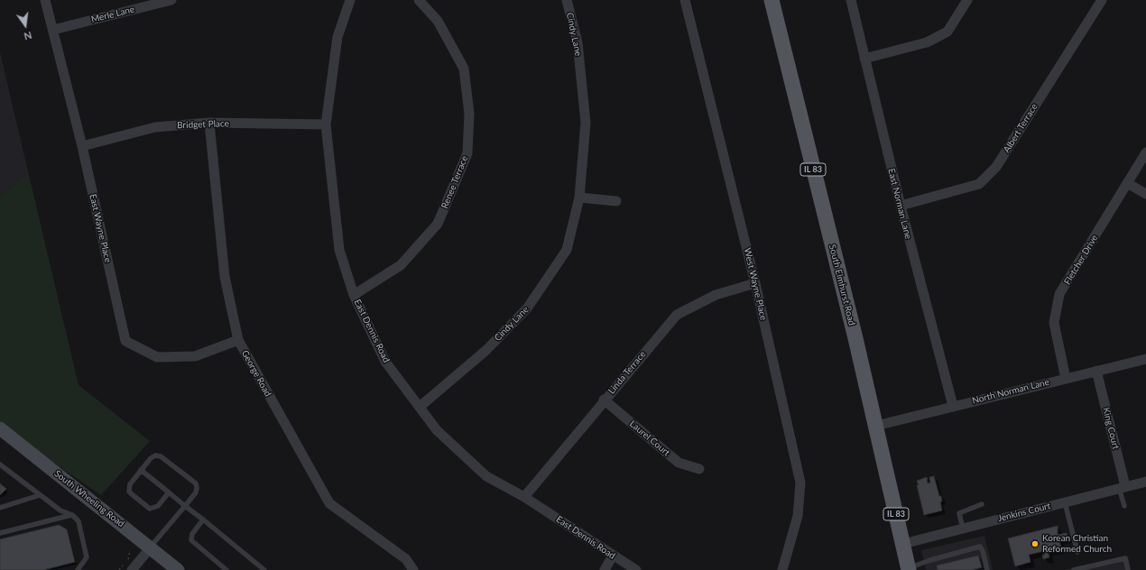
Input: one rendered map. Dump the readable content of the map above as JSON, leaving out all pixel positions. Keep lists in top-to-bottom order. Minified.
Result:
{"streets":{"main road":["IL 83","South Elmhurst Road","South Wheeling Road"],"street":["Merle Lane","Cindy Lane","Bridget Place","Albert Terrace","Renee Terrace","East Norman Lane","East Wayne Place","Fletcher Drive","West Wayne Place","East Dennis Road","Linda Terrace","George Road","North Norman Lane","King Court","Laurel Court","Jenkins Court"]},"crossings":[["Merle Lane","East Wayne Place"],["Cindy Lane","East Dennis Road"],["Bridget Place","East Wayne Place"],["Bridget Place","East Dennis Road"],["Bridget Place","George Road"],["Albert Terrace","East Norman Lane"],["Renee Terrace","East Dennis Road"],["East Norman Lane","North Norman Lane"],["East Wayne Place","George Road"],["Fletcher Drive","North Norman Lane"],["West Wayne Place","Linda Terrace"],["South Elmhurst Road","North Norman Lane"],["South Elmhurst Road","Jenkins Court"],["East Dennis Road","Linda Terrace"],["Linda Terrace","Laurel Court"],["North Norman Lane","King Court"],["King Court","Jenkins Court"]],"places":["Korean Christian Reformed Church"],"north":"bottom"}
